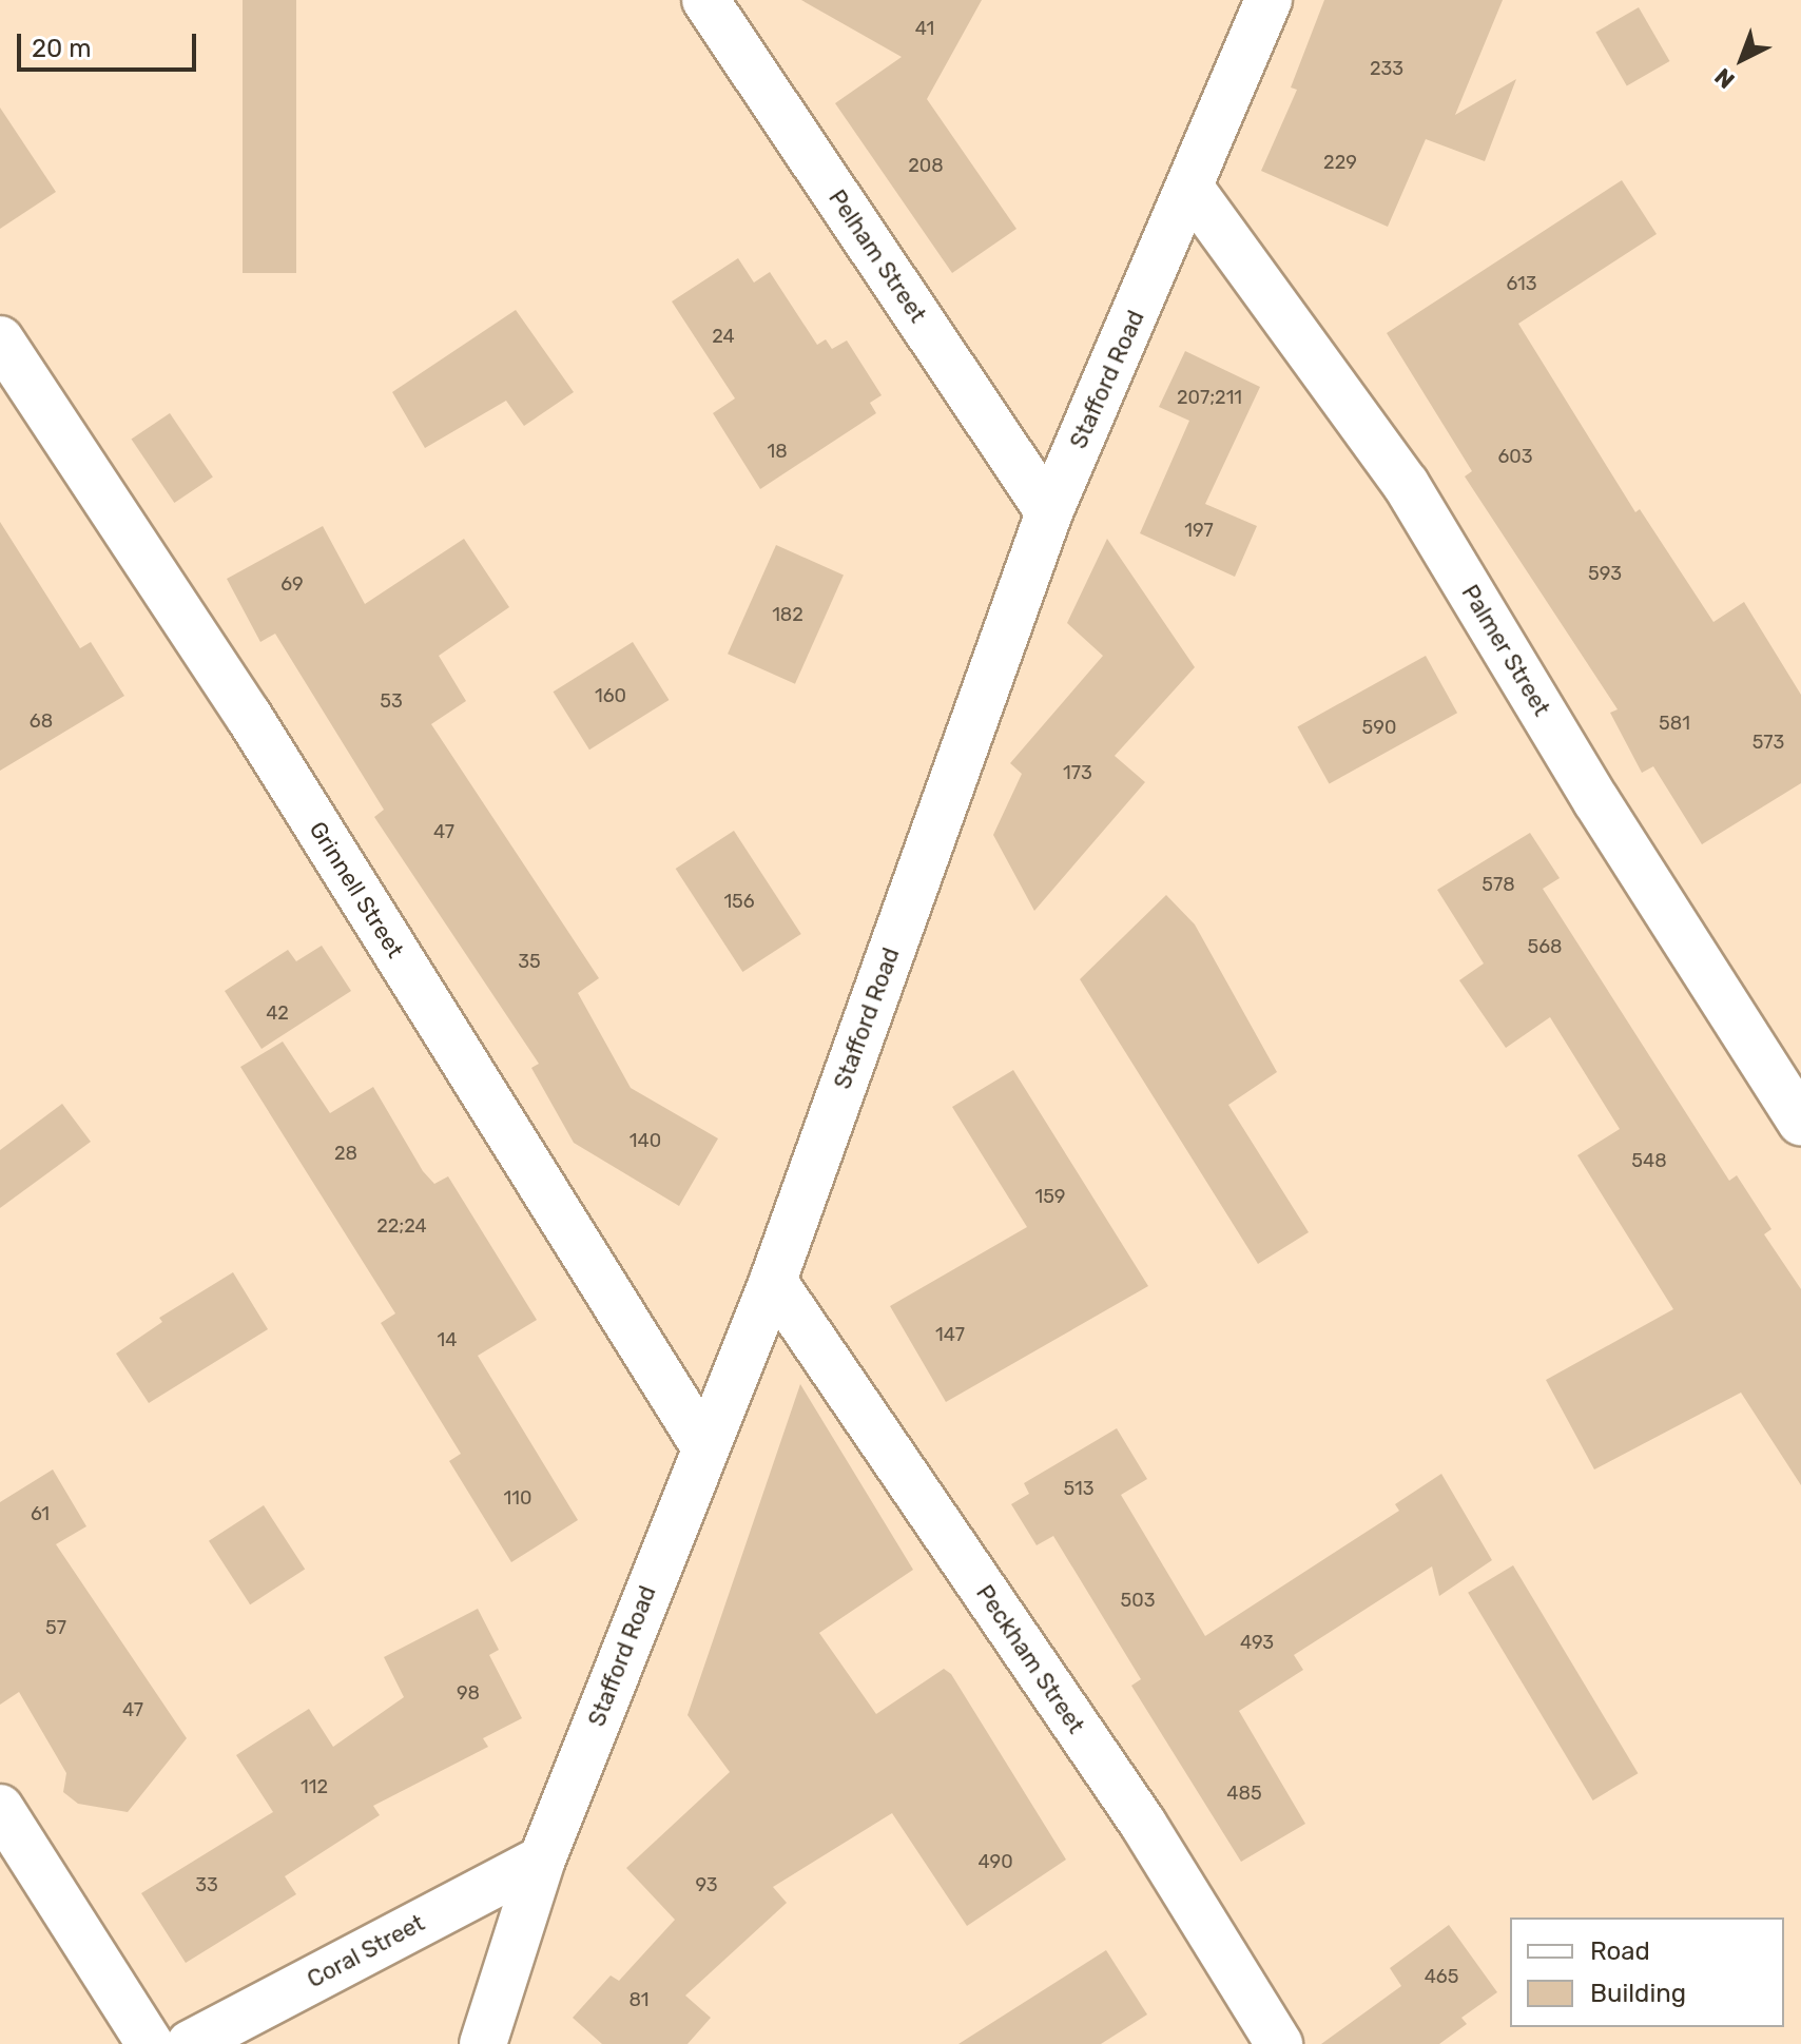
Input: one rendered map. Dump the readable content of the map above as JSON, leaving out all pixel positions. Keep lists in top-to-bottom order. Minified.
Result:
{"streets":{"street":["Pelham Street","Stafford Road","Palmer Street","Grinnell Street","Peckham Street","Coral Street"]},"crossings":[["Pelham Street","Stafford Road"],["Stafford Road","Palmer Street"],["Stafford Road","Grinnell Street"],["Stafford Road","Peckham Street"],["Stafford Road","Coral Street"]],"house_numbers":["41","233","229","208","613","24","207;211","18","603","197","593","69","182","160","53","68","581","590","573","173","47","578","156","568","35","42","140","28","548","159","22;24","147","14","513","110","61","503","57","493","98","47","112","485","490","33","93","465","81"],"legend":["Road","Building"],"scale_bar":"20 m","north":"bottom left"}
